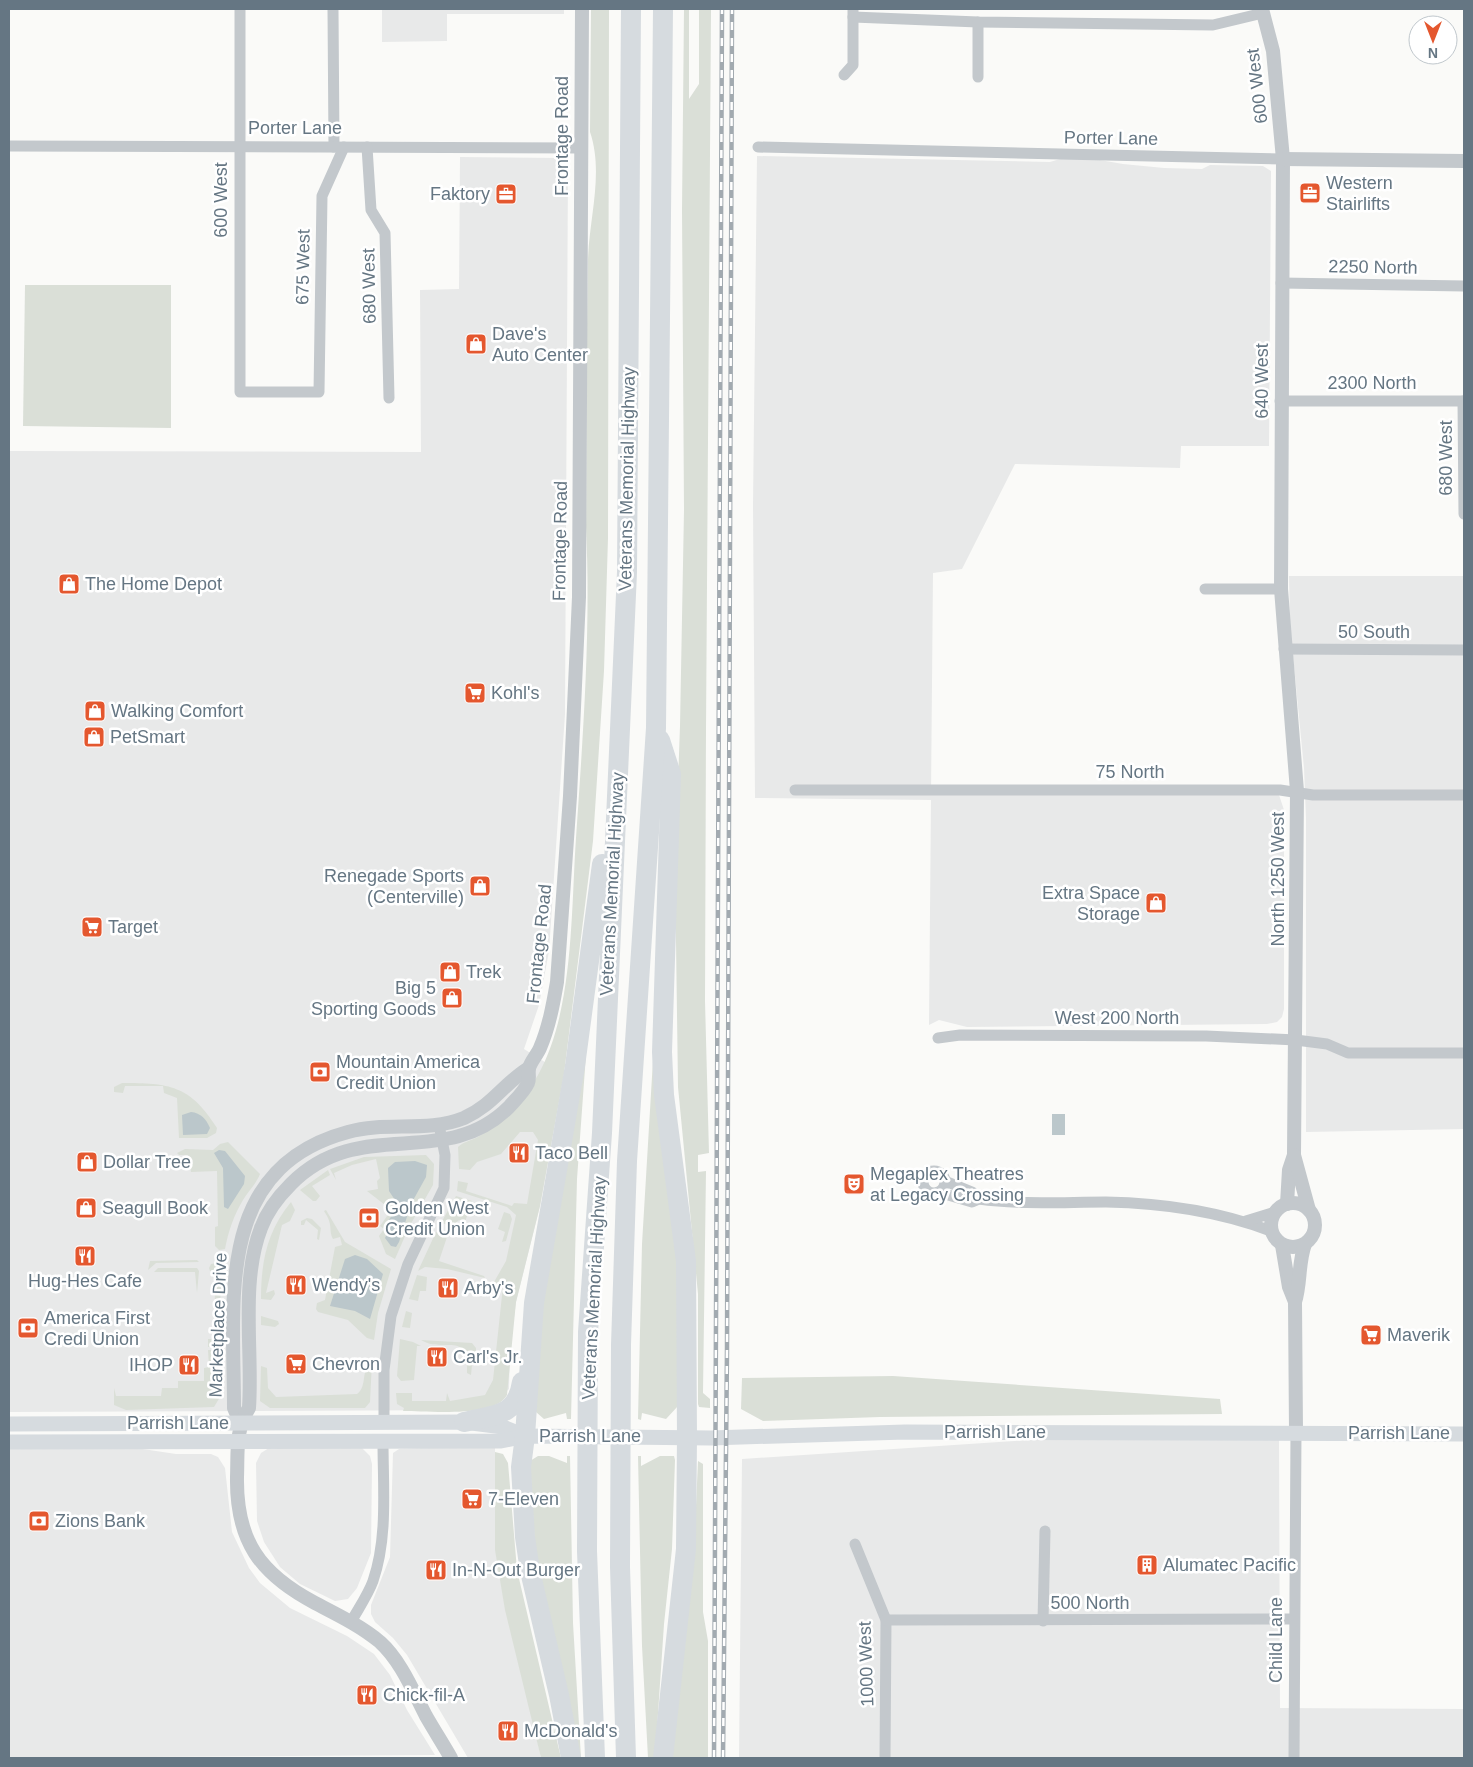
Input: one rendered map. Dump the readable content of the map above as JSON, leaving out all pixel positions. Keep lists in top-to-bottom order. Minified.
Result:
{"streets":{"highway":["Veterans Memorial Highway"],"main road":["Parrish Lane"],"street":["600 West","Porter Lane","Frontage Road","675 West","2250 North","680 West","640 West","2300 North","50 South","75 North","North 1250 West","West 200 North","Marketplace Drive","500 North","Child Lane","1000 West"]},"crossings":[["600 West","Porter Lane"],["600 West","675 West"],["600 West","640 West"],["Porter Lane","Frontage Road"],["Porter Lane","675 West"],["Porter Lane","680 West"],["Porter Lane","640 West"],["Frontage Road","Marketplace Drive"],["2250 North","640 West"],["680 West","2300 North"],["640 West","2300 North"],["640 West","North 1250 West"],["50 South","North 1250 West"],["75 North","North 1250 West"],["North 1250 West","West 200 North"],["Marketplace Drive","Parrish Lane"],["Parrish Lane","Child Lane"],["500 North","Child Lane"],["500 North","1000 West"]],"places":{"office":["Western Stairlifts","Faktory"],"shop":["Dave's Auto Center","The Home Depot","Walking Comfort","PetSmart","Renegade Sports (Centerville)","Extra Space Storage","Trek","Big 5 Sporting Goods","Dollar Tree","Seagull Book"],"supermarket":["Kohl's","Target","Maverik","Chevron","7-Eleven"],"bank":["Mountain America Credit Union","Golden West Credit Union","America First Credi Union","Zions Bank"],"restaurant":["Taco Bell","Hug-Hes Cafe","Wendy's","Arby's","Carl's Jr.","IHOP","In-N-Out Burger","Chick-fil-A","McDonald's"],"theatre":["Megaplex Theatres at Legacy Crossing"],"building":["Alumatec Pacific"]},"north":"bottom"}
